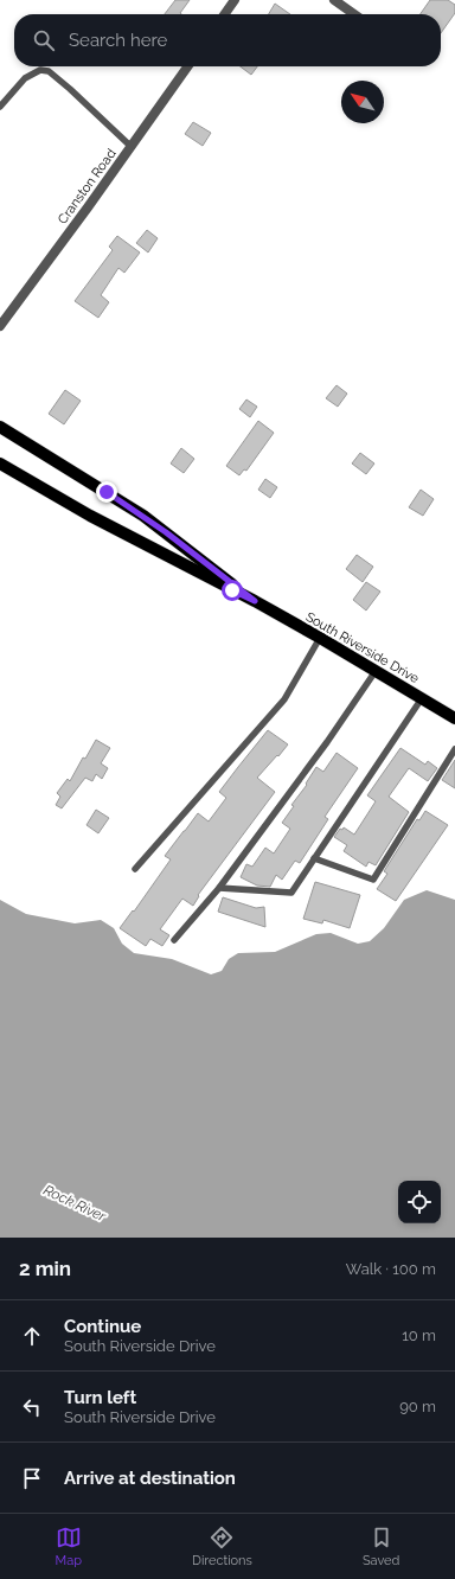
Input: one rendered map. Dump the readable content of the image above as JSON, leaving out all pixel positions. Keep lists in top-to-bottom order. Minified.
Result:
{"streets":{"main road":["South Riverside Drive"],"street":["Cranston Road"]},"water":["Rock River"],"north":"top left","page":{"search":"Search here","heading":["2 min","Walk · 100 m"],"list":[["Continue","South Riverside Drive","10 m"],["Turn left","South Riverside Drive","90 m"],"Arrive at destination"],"nav":["Map","Directions","Saved"]}}
